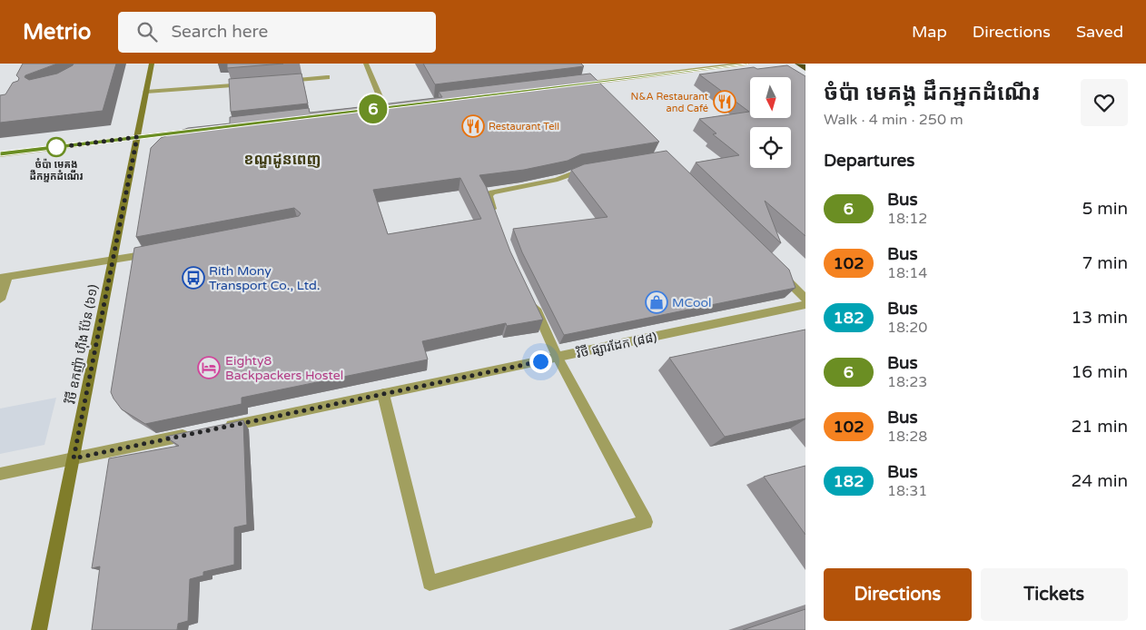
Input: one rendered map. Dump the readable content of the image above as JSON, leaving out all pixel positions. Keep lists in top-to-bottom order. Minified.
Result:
{"streets":{"street":["វិថី ឧកញ៉ា ហ៊ីង ប៉ែន (៦១)","វិថី ផ្សារដែក (៨៨)"]},"districts":["ខណ្ឌដូនពេញ"],"places":{"restaurant":["N&A Restaurant and Café","Restaurant Tell"],"other":["ចំប៉ា មេគង្គ ដឹកអ្នកដំណើរ"],"bus stop":["Rith Mony Transport Co., Ltd."],"shop":["MCool"],"hotel":["Eighty8 Backpackers Hostel"]},"lines":["bus line 6"],"north":"bottom","page":{"header":"Metrio","search":"Search here","nav":["Map","Directions","Saved"],"on_map":"6","heading":[["ចំប៉ា មេគង្គ ដឹកអ្នកដំណើរ","Walk · 4 min · 250 m"],"Departures"],"list":[{"mark":"6","name":"Bus","note":"18:12","value":"5 min"},{"mark":"102","name":"Bus","note":"18:14","value":"7 min"},{"mark":"182","name":"Bus","note":"18:20","value":"13 min"},{"mark":"6","name":"Bus","note":"18:23","value":"16 min"},{"mark":"102","name":"Bus","note":"18:28","value":"21 min"},{"mark":"182","name":"Bus","note":"18:31","value":"24 min"}],"buttons":["Directions","Tickets"]}}
